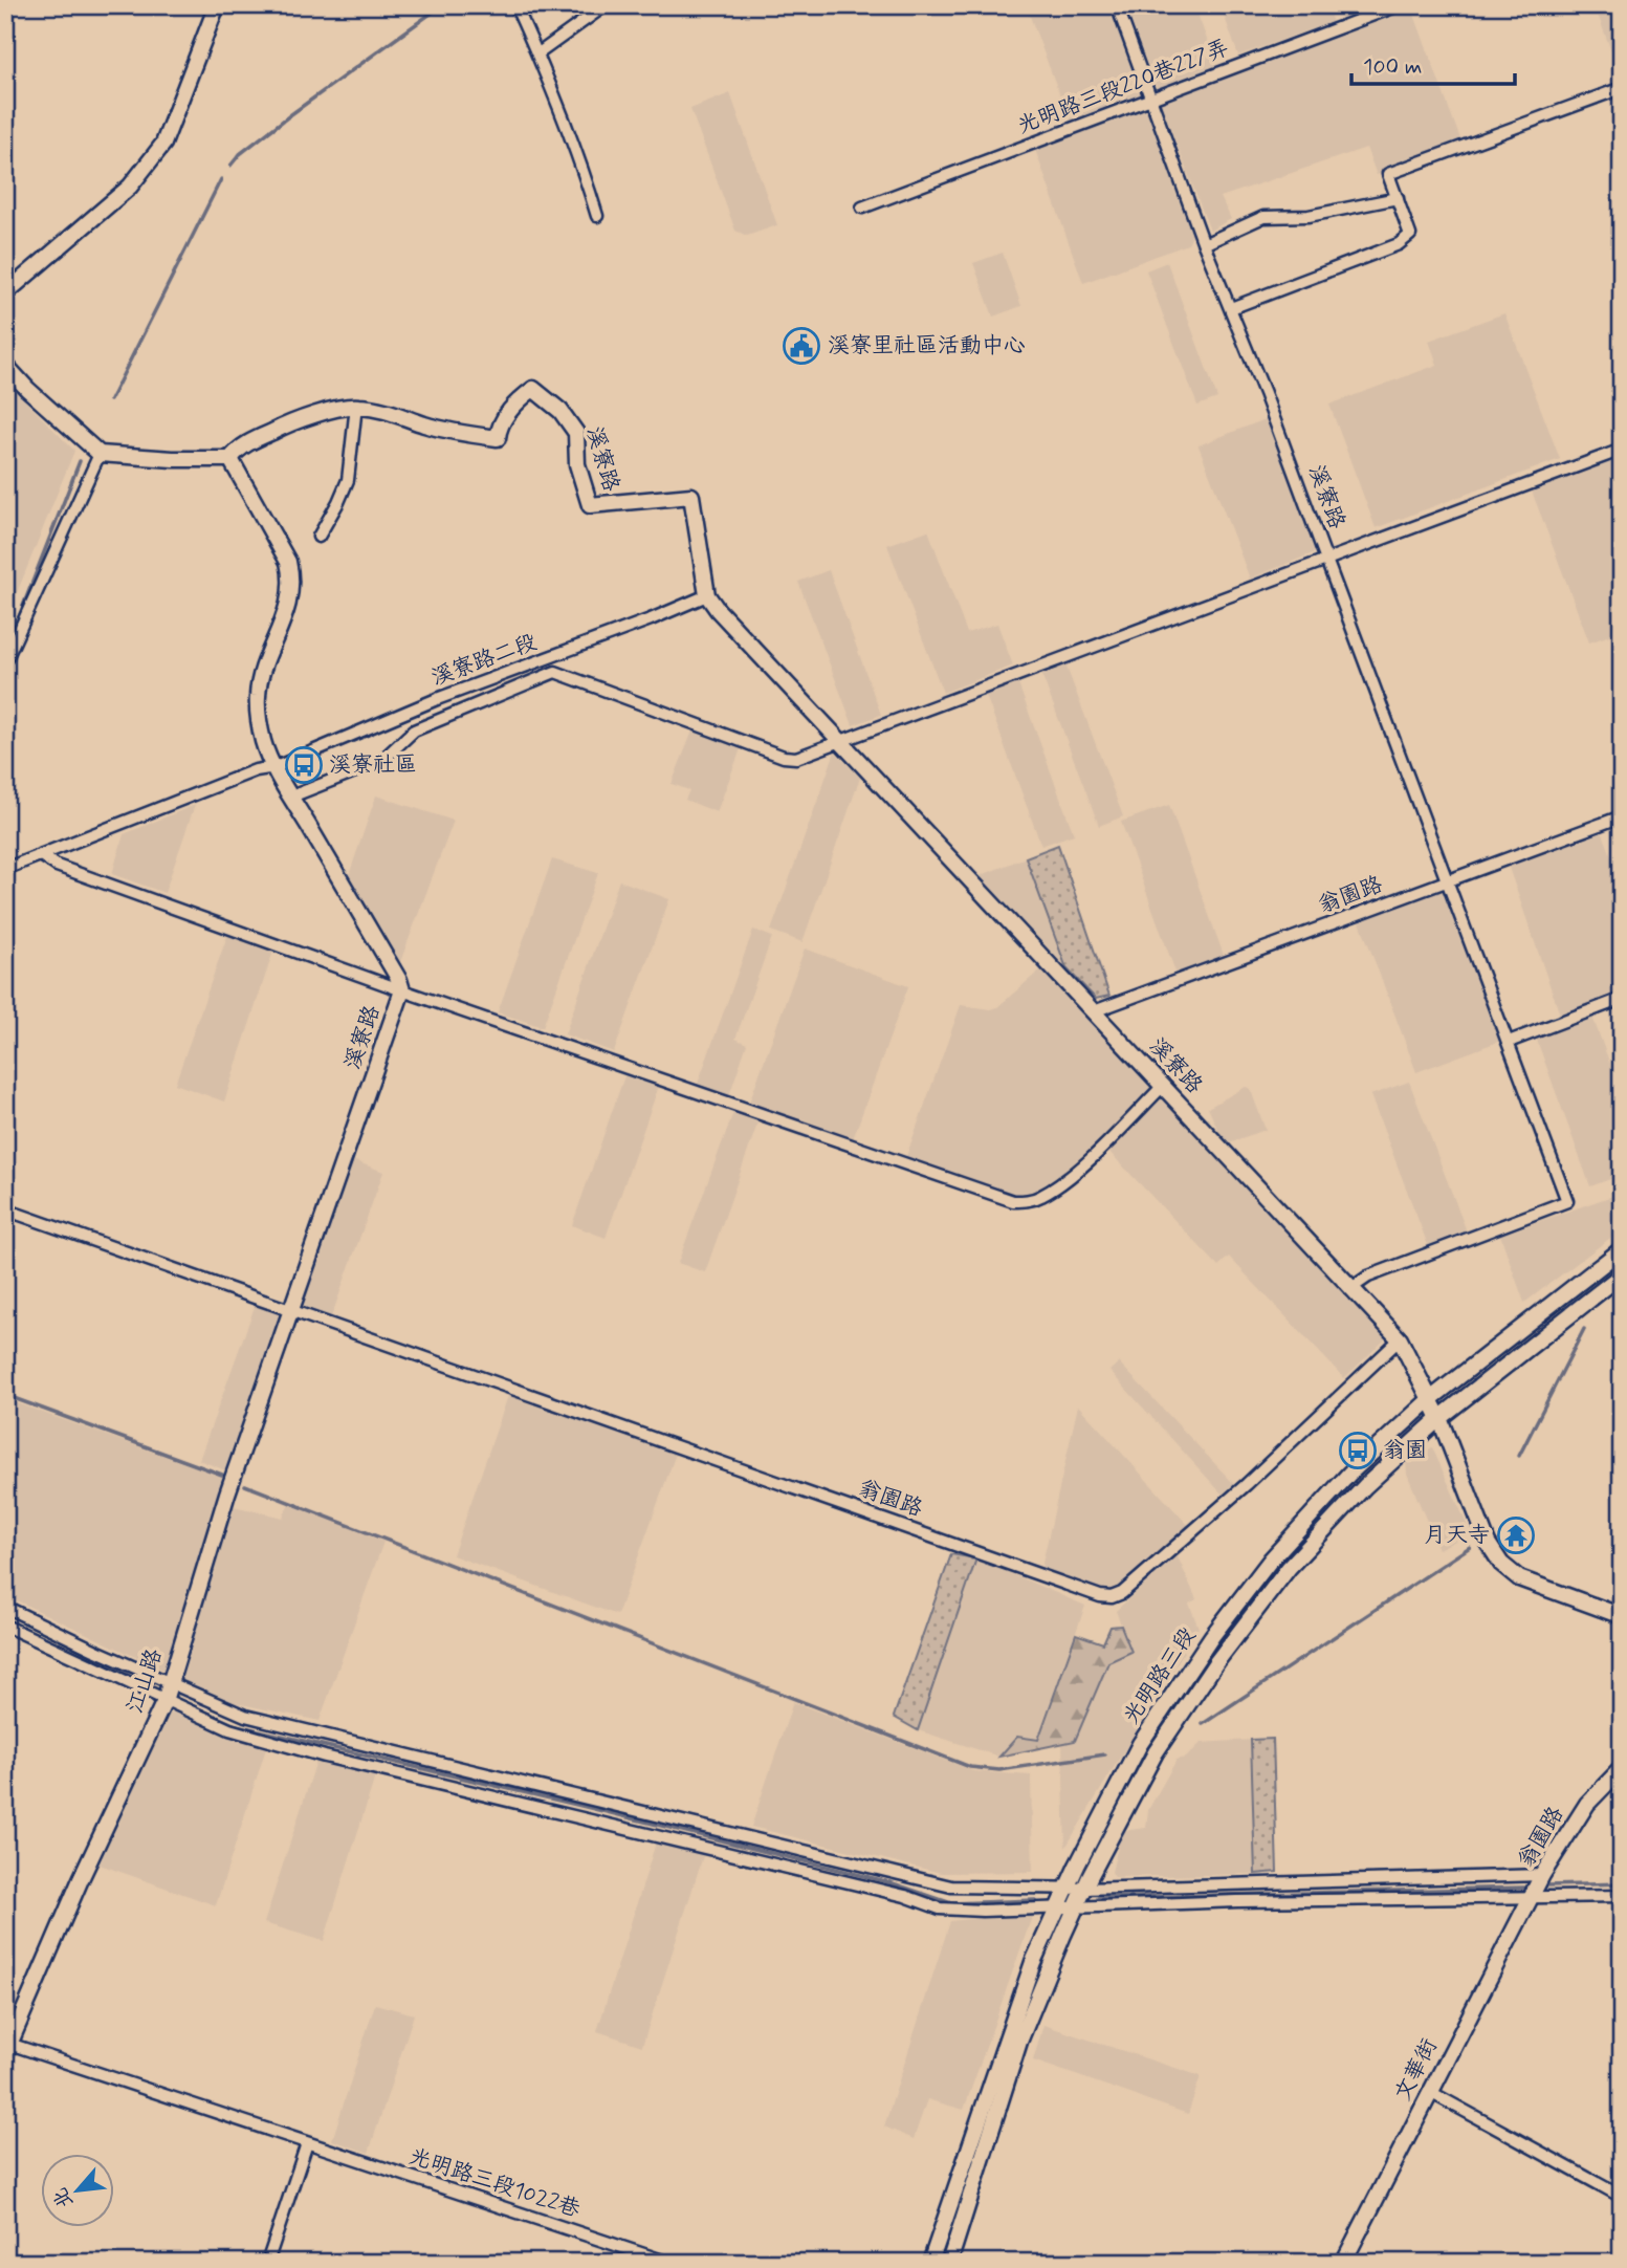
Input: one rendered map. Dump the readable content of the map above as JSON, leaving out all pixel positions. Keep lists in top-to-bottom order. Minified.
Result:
{"streets":{"street":["光明路三段220巷227弄","溪寮路","溪寮路二段","翁園路","光明路三段","江山路","文華街","光明路三段1022巷"]},"crossings":[["光明路三段220巷227弄","溪寮路"],["溪寮路","溪寮路二段"],["溪寮路","翁園路"],["溪寮路","光明路三段"],["溪寮路","江山路"],["翁園路","江山路"],["翁園路","文華街"],["江山路","光明路三段1022巷"]],"places":{"public building":["溪寮里社區活動中心"],"bus stop":["溪寮社區","翁園"],"temple":["月天寺"]},"scale_bar":"100 m","north":"bottom left"}
